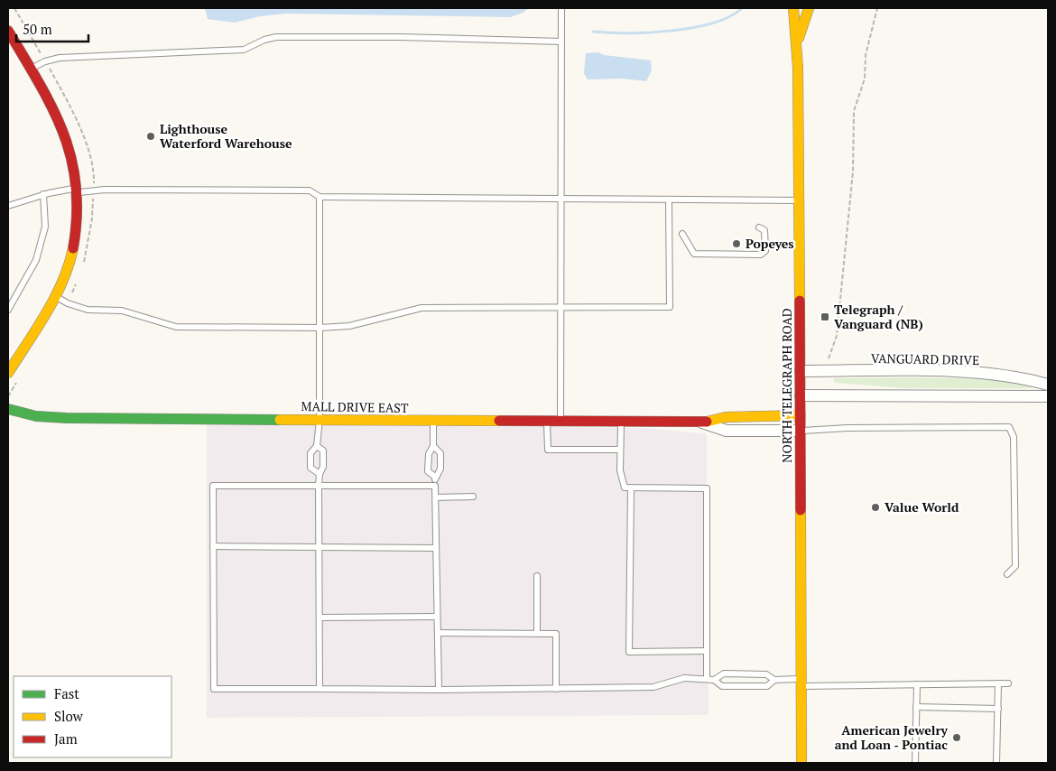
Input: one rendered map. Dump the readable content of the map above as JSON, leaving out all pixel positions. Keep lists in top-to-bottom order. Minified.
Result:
{"streets":{"street":["VANGUARD DRIVE","NORTH TELEGRAPH ROAD","MALL DRIVE EAST"]},"crossings":[["VANGUARD DRIVE","NORTH TELEGRAPH ROAD"],["NORTH TELEGRAPH ROAD","MALL DRIVE EAST"]],"places":{"other":["Lighthouse Waterford Warehouse","Popeyes","Value World","American Jewelry and Loan - Pontiac"],"transit":["Telegraph / Vanguard (NB)"]},"legend":["Fast","Slow","Jam"],"scale_bar":"50 m"}
